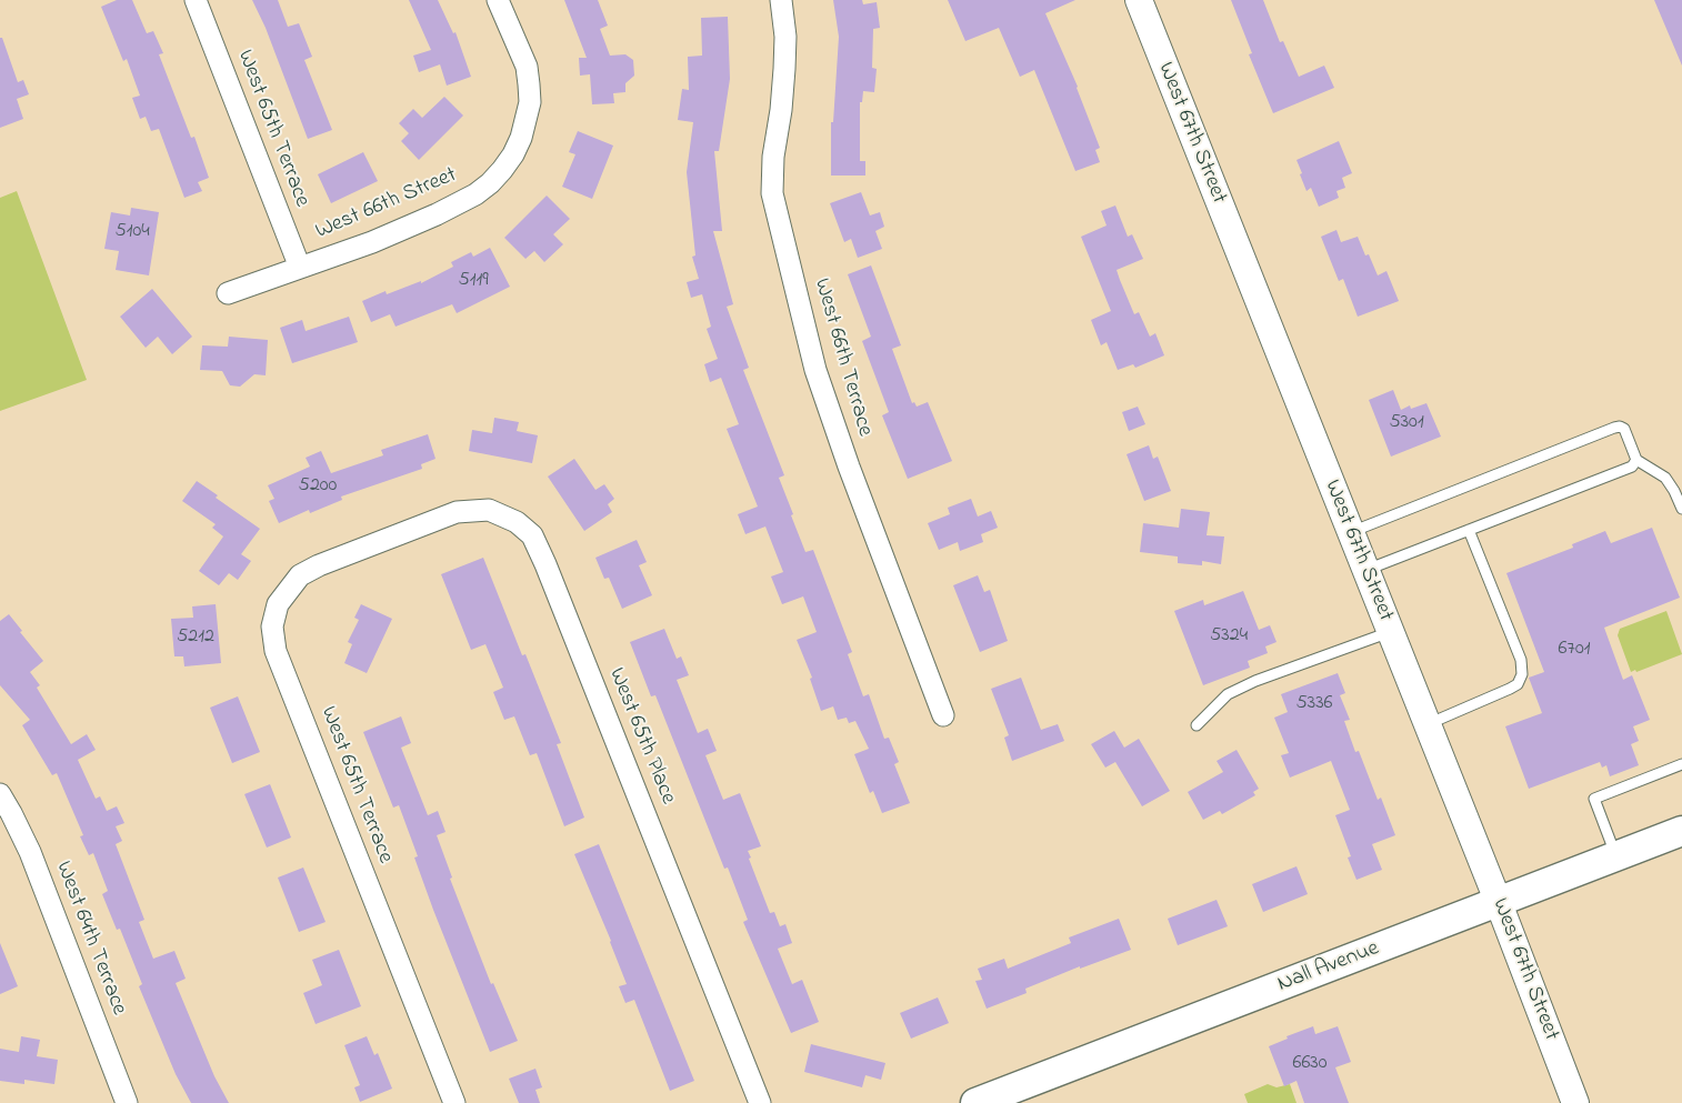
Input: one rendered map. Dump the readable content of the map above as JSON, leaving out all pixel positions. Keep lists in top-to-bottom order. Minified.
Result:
{"streets":{"main road":["Nall Avenue"],"street":["West 65th Terrace","West 67th Street","West 66th Street","West 66th Terrace","West 65th Place","West 64th Terrace"]},"crossings":[["West 65th Terrace","West 66th Street"],["West 65th Terrace","West 65th Place"],["West 67th Street","Nall Avenue"]],"house_numbers":["5104","5119","5301","5200","5324","5212","6701","5336","6630"]}
